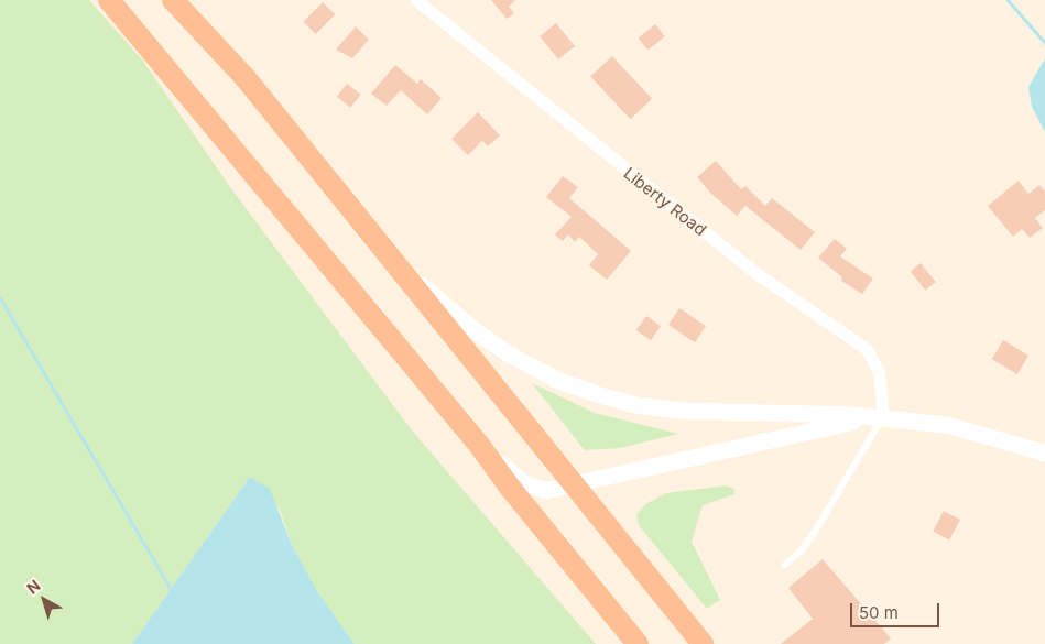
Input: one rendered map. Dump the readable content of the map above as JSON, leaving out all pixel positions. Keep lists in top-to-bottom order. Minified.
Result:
{"streets":{"street":["Liberty Road"]},"scale_bar":"50 m","north":"top left"}
